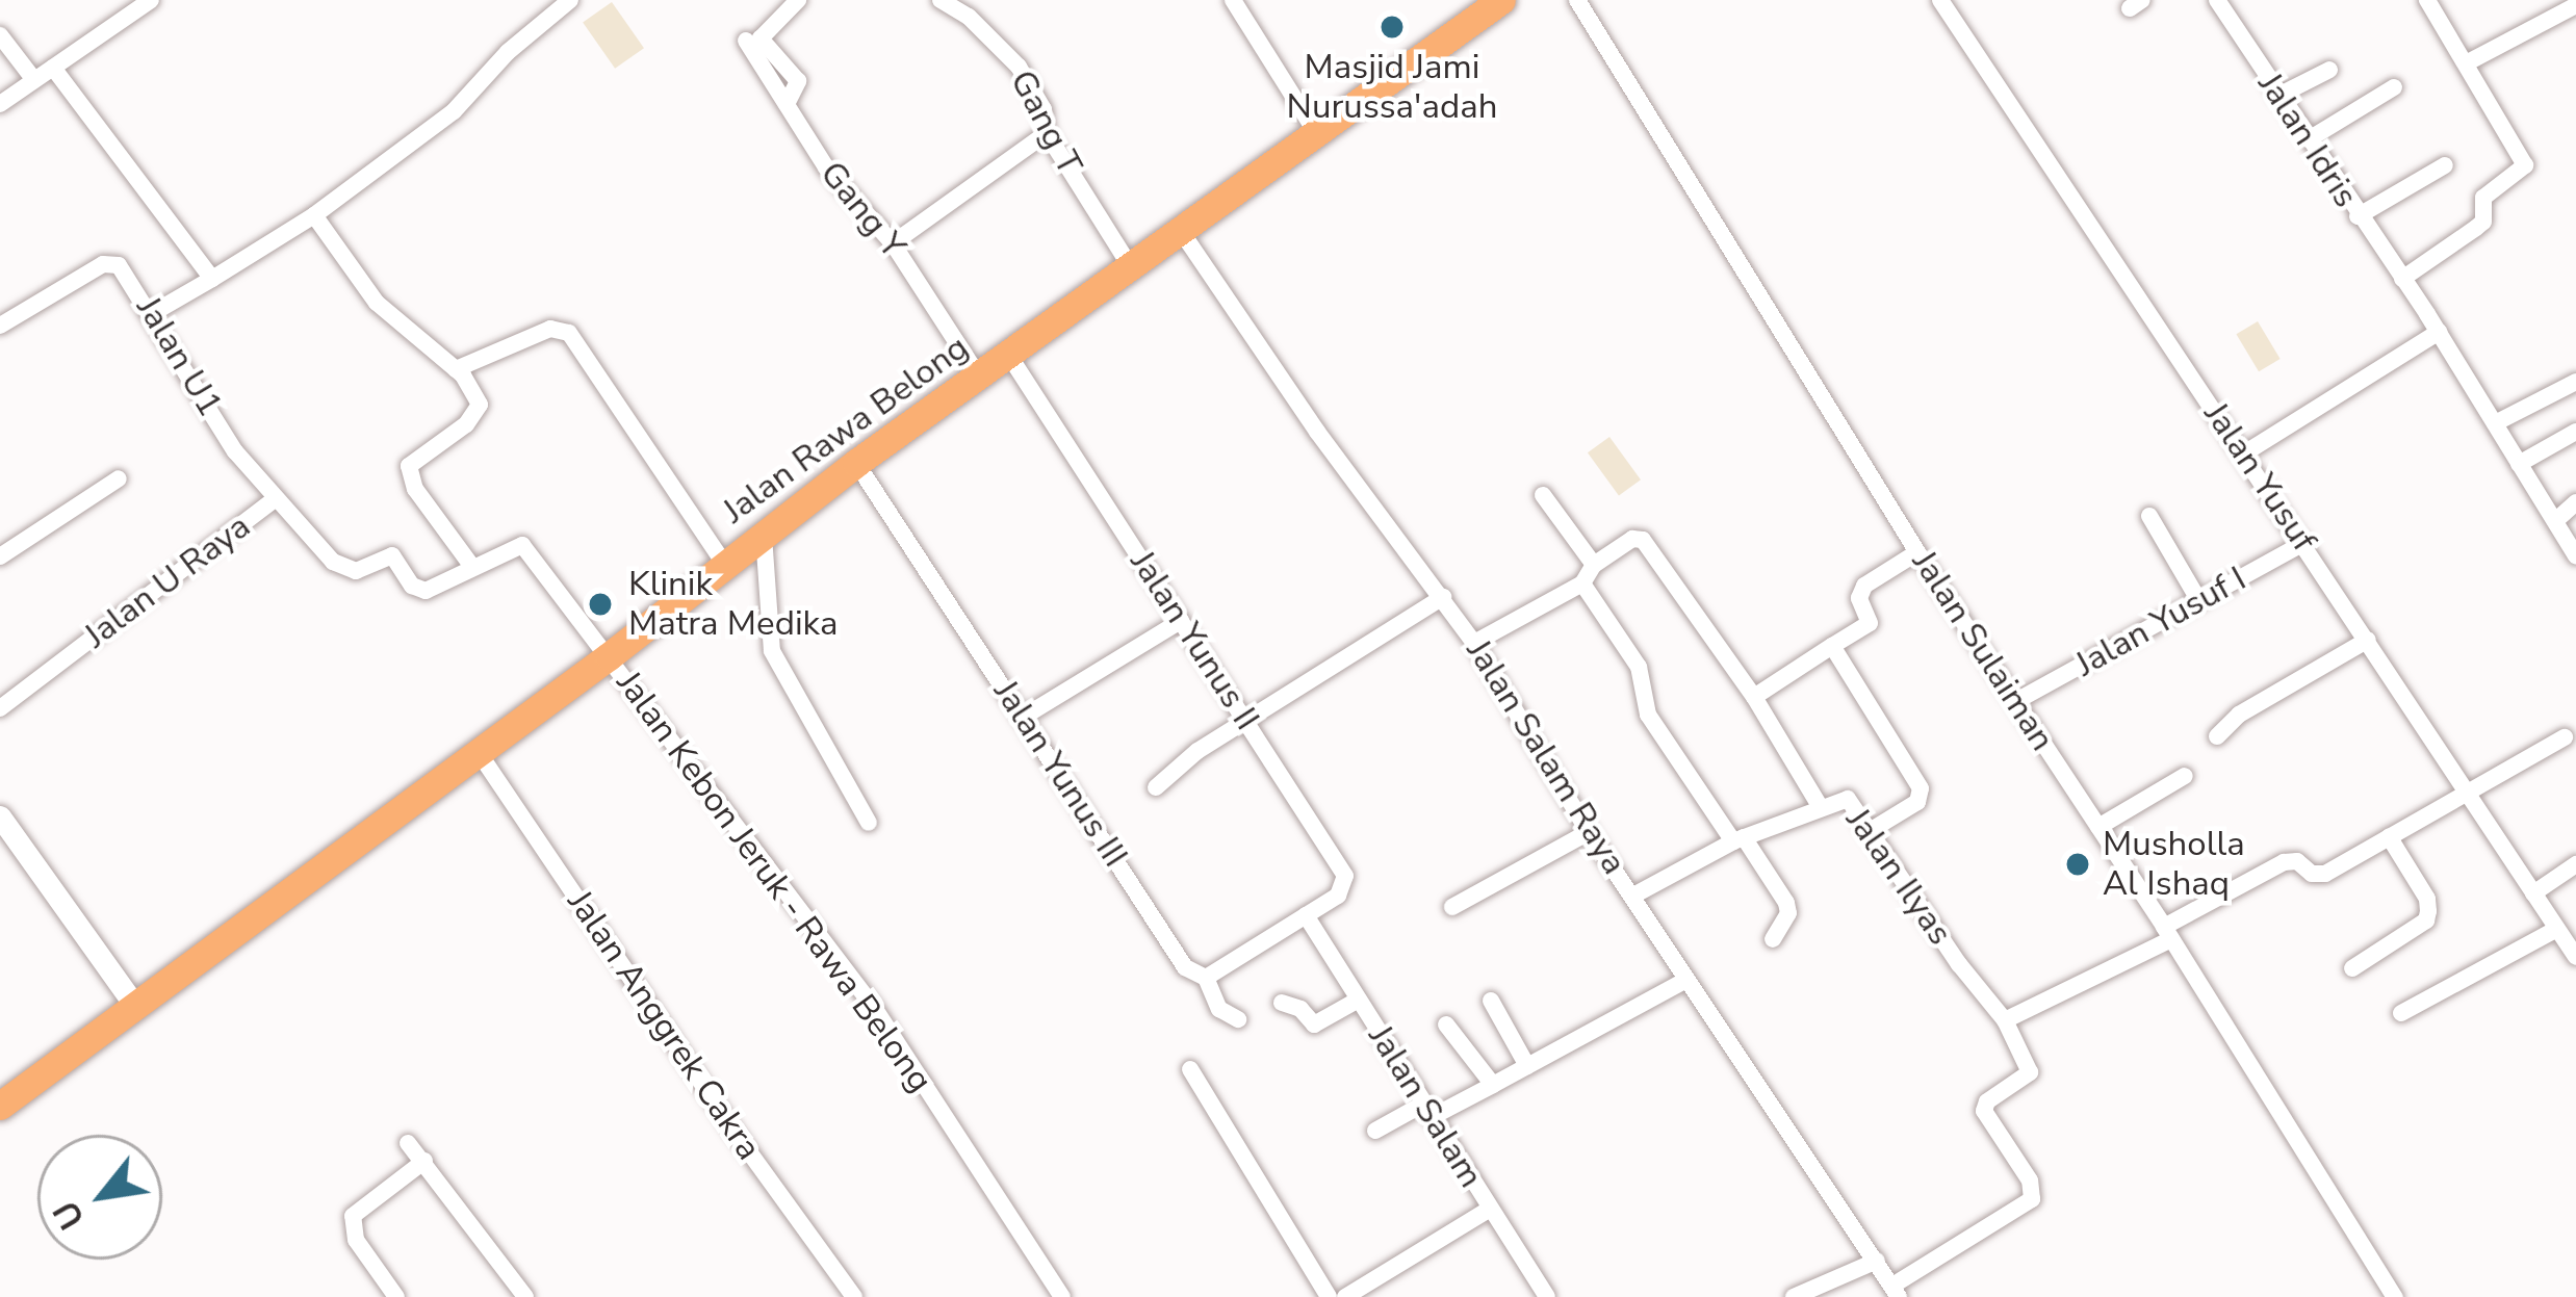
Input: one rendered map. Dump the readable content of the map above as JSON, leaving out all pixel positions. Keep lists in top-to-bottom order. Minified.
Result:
{"streets":{"main road":["Jalan Rawa Belong"],"street":["Gang T","Jalan Idris","Gang Y","Jalan U1","Jalan Yusuf","Jalan U Raya","Jalan Yusuf I","Jalan Yunus II","Jalan Sulaiman","Jalan Salam Raya","Jalan Yunus III","Jalan Ilyas","Jalan Kebon Jeruk - Rawa Belong","Jalan Anggrek Cakra","Jalan Salam"]},"crossings":[["Gang T","Jalan Rawa Belong"],["Gang Y","Jalan Rawa Belong"],["Jalan U1","Jalan U Raya"],["Jalan Rawa Belong","Jalan U Raya"],["Jalan Rawa Belong","Jalan Yunus II"],["Jalan Rawa Belong","Jalan Salam Raya"],["Jalan Rawa Belong","Jalan Yunus III"],["Jalan Rawa Belong","Jalan Kebon Jeruk - Rawa Belong"],["Jalan Rawa Belong","Jalan Anggrek Cakra"],["Jalan Yusuf","Jalan Yusuf I"],["Jalan U Raya","Jalan Kebon Jeruk - Rawa Belong"],["Jalan Yusuf I","Jalan Sulaiman"],["Jalan Yunus II","Jalan Salam"],["Jalan Salam Raya","Jalan Ilyas"]],"places":["Masjid Jami Nurussa'adah","Klinik Matra Medika","Musholla Al Ishaq"],"north":"bottom left"}
